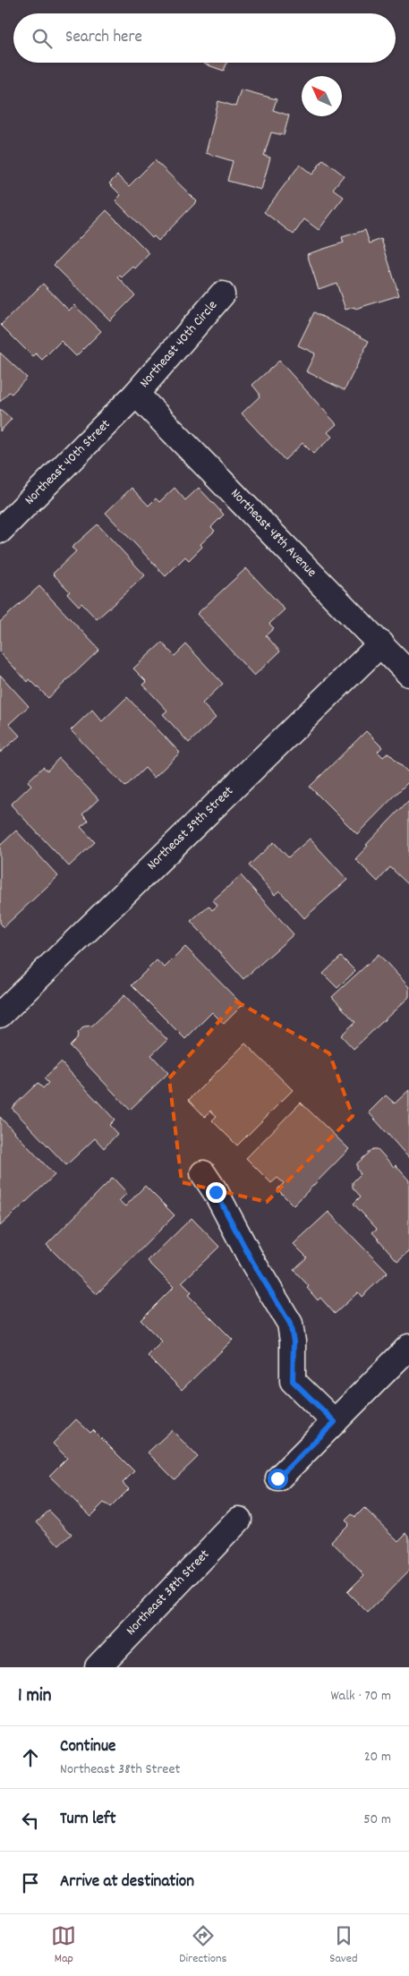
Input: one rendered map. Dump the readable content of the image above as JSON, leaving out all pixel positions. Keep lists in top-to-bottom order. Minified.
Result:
{"streets":{"street":["Northeast 40th Circle","Northeast 40th Street","Northeast 48th Avenue","Northeast 39th Street","Northeast 38th Street"]},"crossings":[["Northeast 40th Circle","Northeast 40th Street"],["Northeast 40th Circle","Northeast 48th Avenue"],["Northeast 40th Street","Northeast 48th Avenue"],["Northeast 48th Avenue","Northeast 39th Street"]],"north":"top left","page":{"search":"Search here","heading":["1 min","Walk · 70 m"],"list":[["Continue","Northeast 38th Street","20 m"],["Turn left","50 m"],"Arrive at destination"],"nav":["Map","Directions","Saved"]}}
